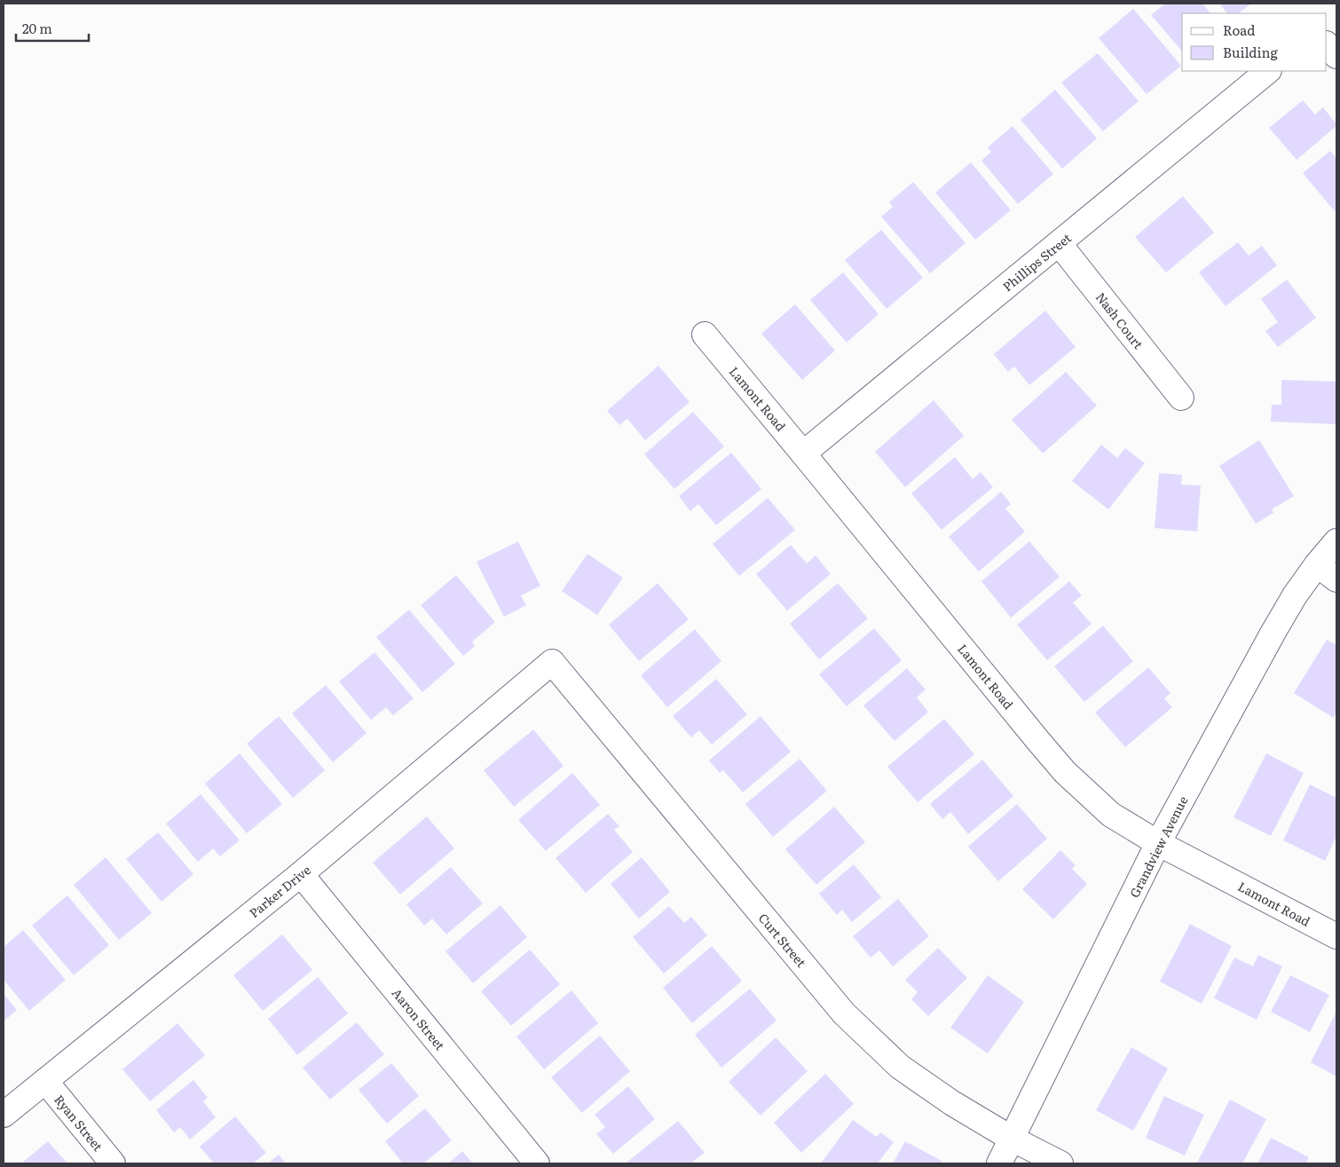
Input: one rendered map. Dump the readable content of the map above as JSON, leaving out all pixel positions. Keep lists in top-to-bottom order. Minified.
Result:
{"streets":{"street":["Phillips Street","Nash Court","Lamont Road","Grandview Avenue","Parker Drive","Curt Street","Aaron Street","Ryan Street"]},"crossings":[["Phillips Street","Nash Court"],["Phillips Street","Lamont Road"],["Lamont Road","Grandview Avenue"],["Grandview Avenue","Curt Street"],["Parker Drive","Curt Street"],["Parker Drive","Aaron Street"],["Parker Drive","Ryan Street"]],"legend":["Road","Building"],"scale_bar":"20 m"}
